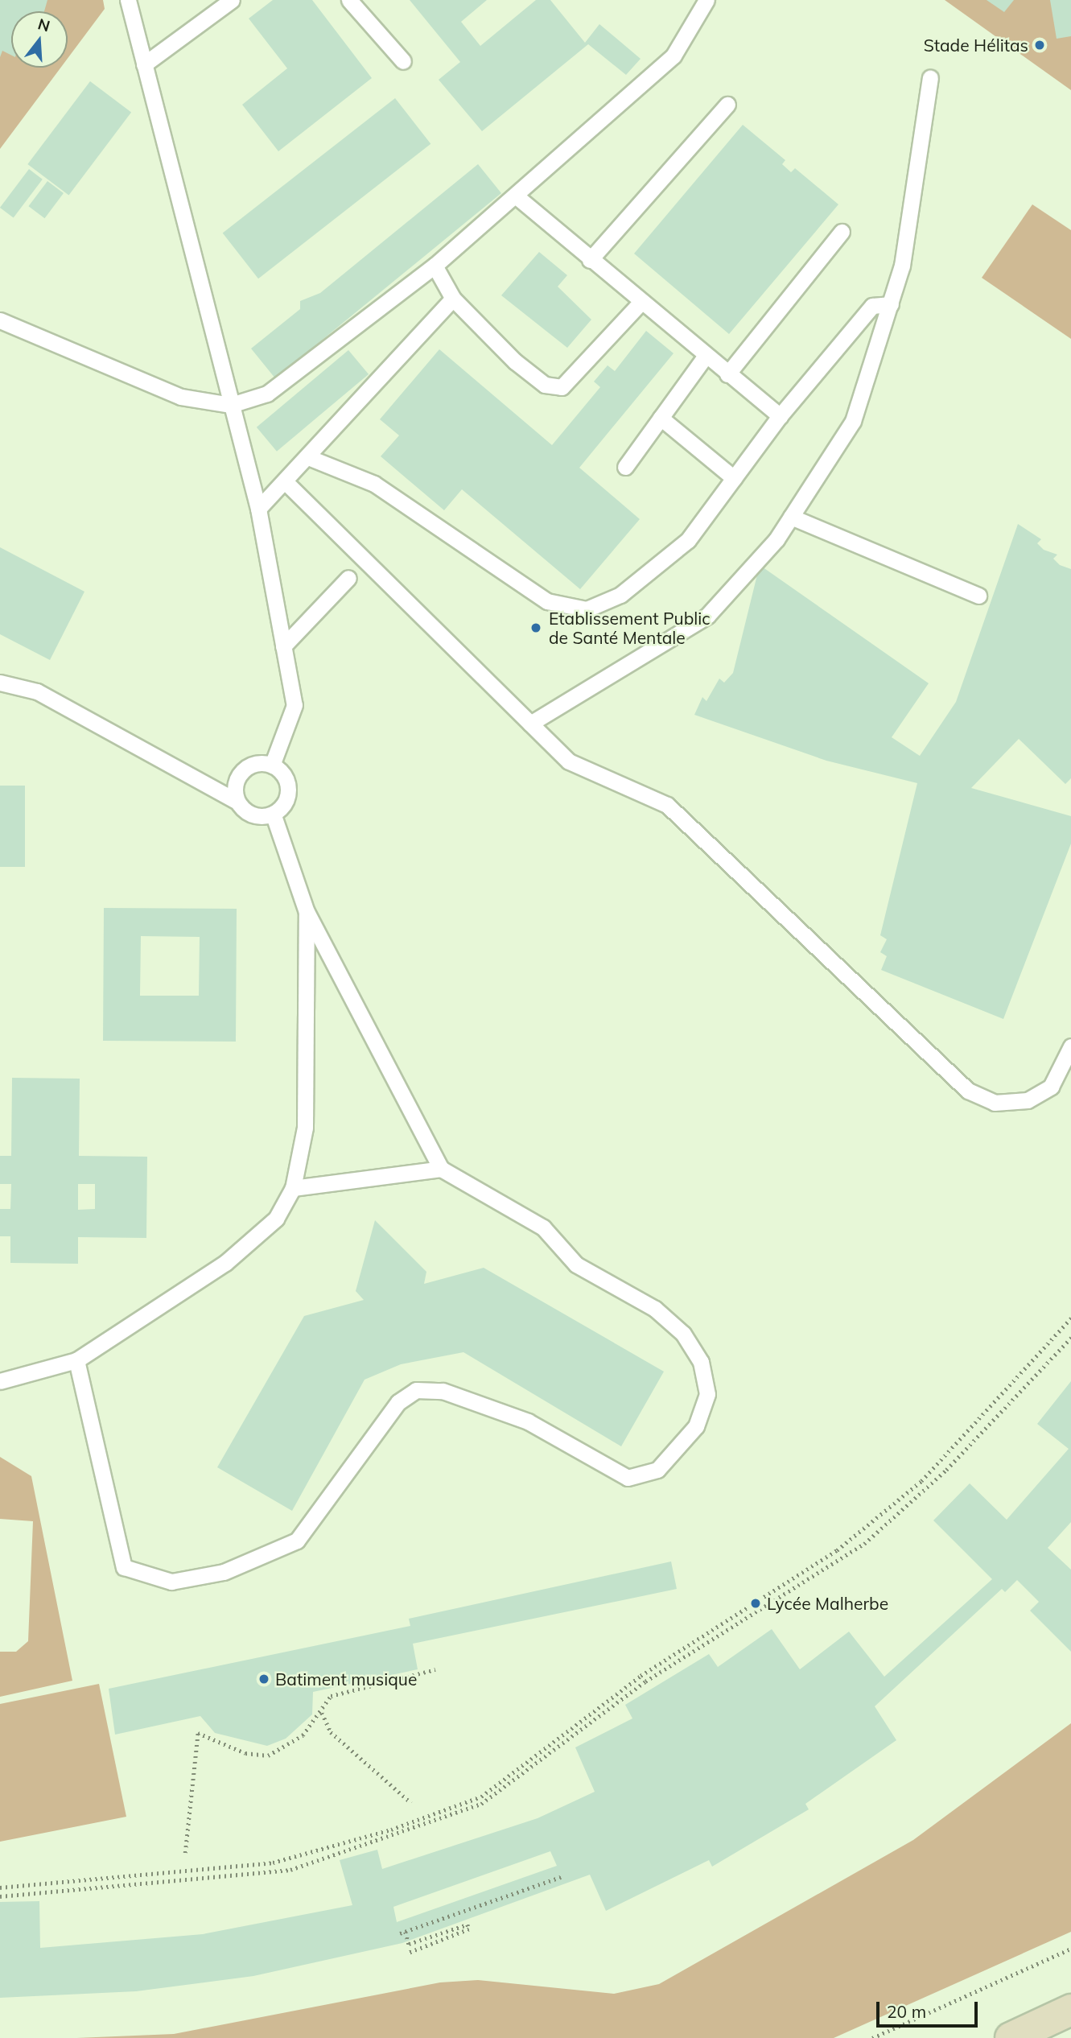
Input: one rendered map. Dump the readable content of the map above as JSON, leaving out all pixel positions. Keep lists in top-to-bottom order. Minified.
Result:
{"places":["Stade Hélitas","Etablissement Public de Santé Mentale","Lycée Malherbe","Batiment musique"],"scale_bar":"20 m","north":"top"}
